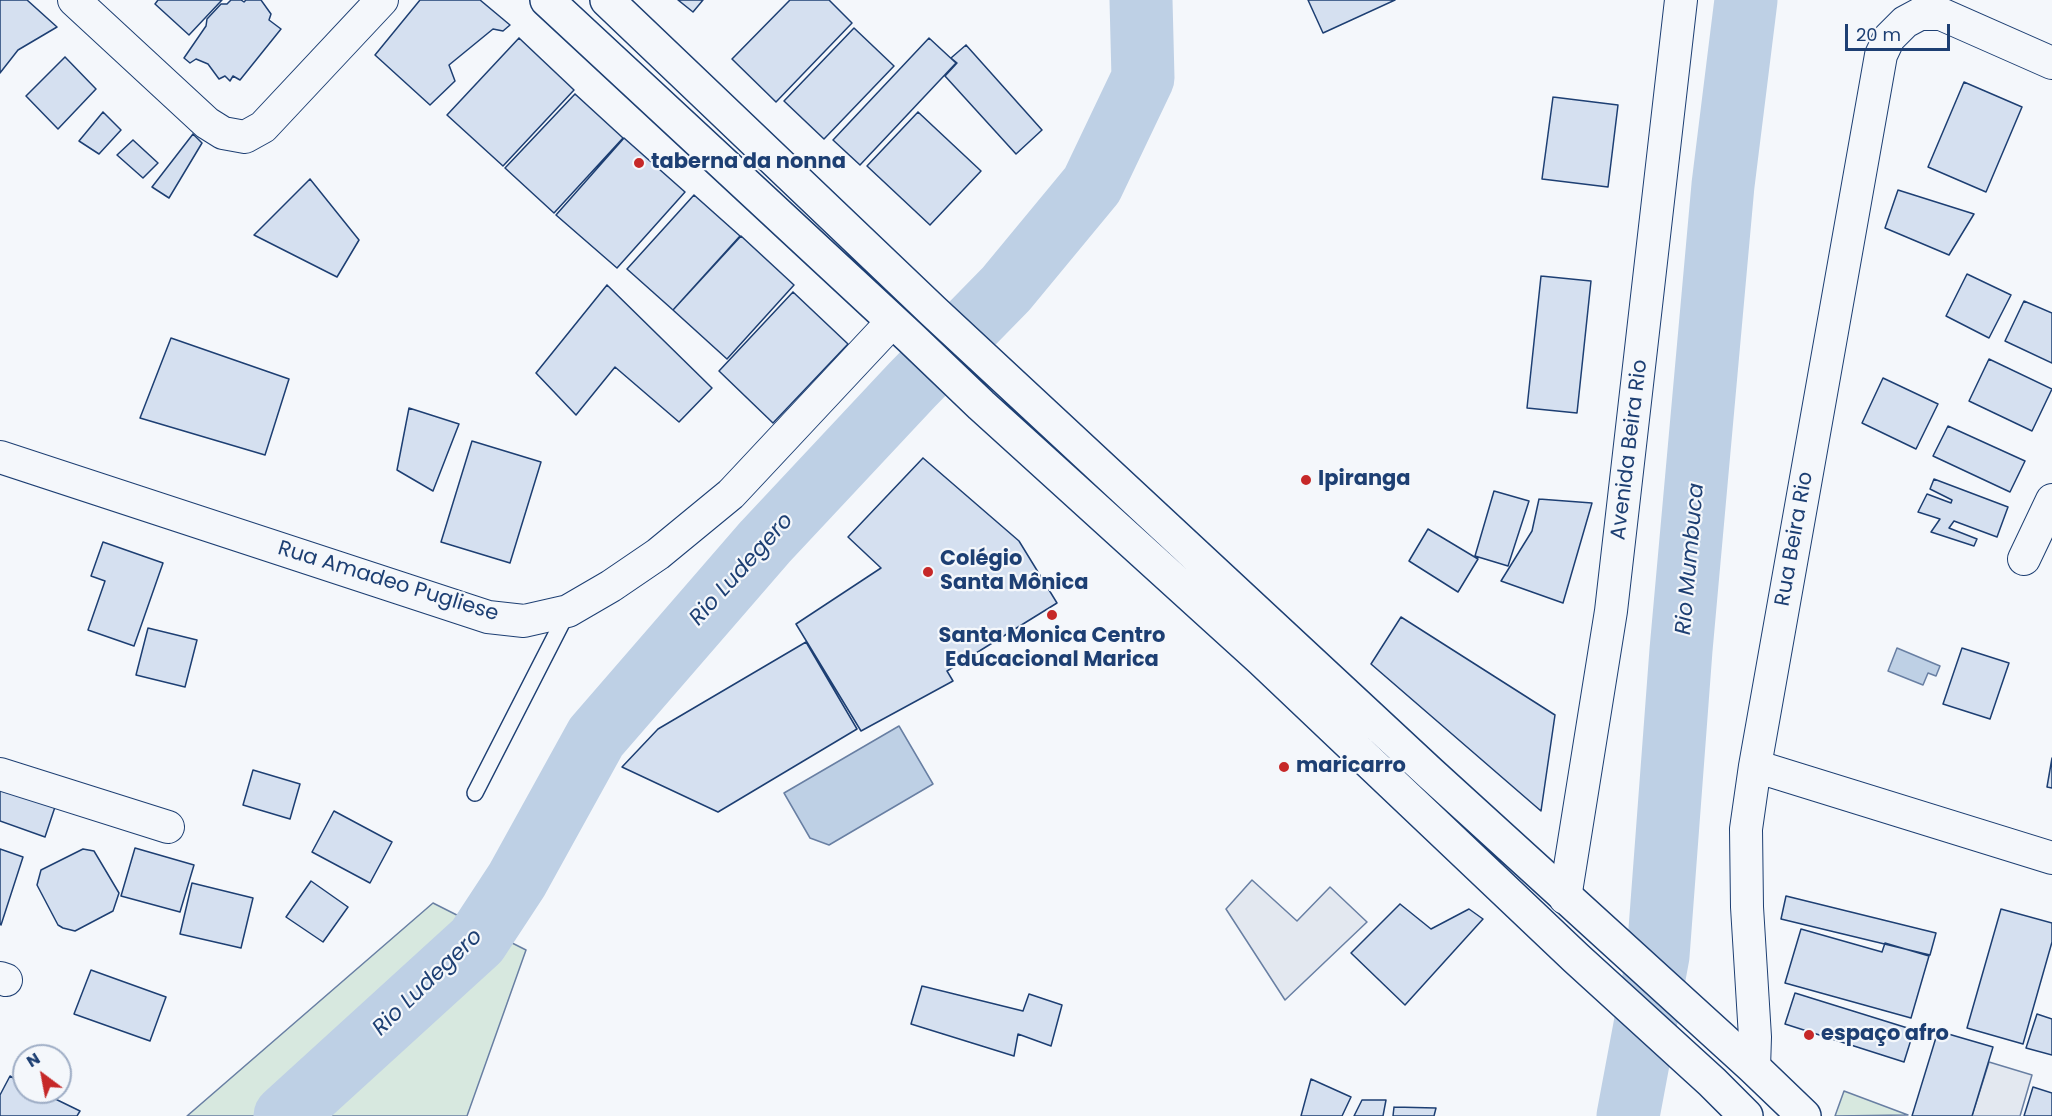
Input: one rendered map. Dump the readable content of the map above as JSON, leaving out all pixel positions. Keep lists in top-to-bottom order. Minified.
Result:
{"streets":{"street":["Avenida Beira Rio","Rua Beira Rio","Rua Amadeo Pugliese"]},"water":["Rio Mumbuca","Rio Ludegero"],"places":["taberna da nonna","Ipiranga","Colégio Santa Mônica","Santa Monica Centro Educacional Marica","maricarro","espaço afro"],"scale_bar":"20 m","north":"top left"}
